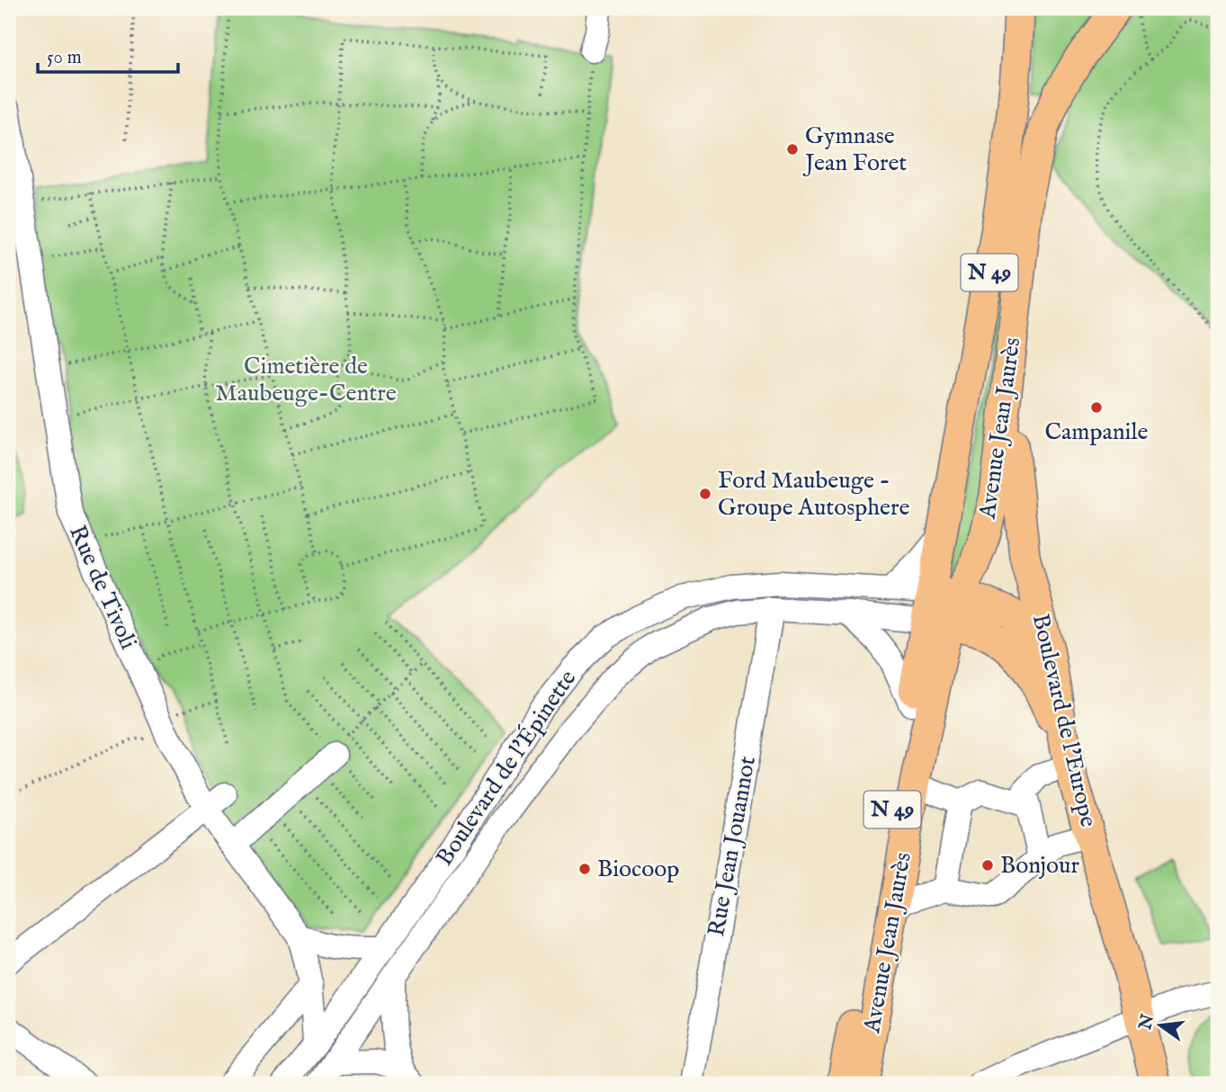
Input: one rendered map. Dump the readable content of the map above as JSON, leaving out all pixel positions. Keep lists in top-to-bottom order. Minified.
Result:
{"streets":{"main road":["N 49","Avenue Jean Jaurès","Boulevard de l'Europe"],"street":["Rue de Tivoli","Boulevard de l'Épinette","Rue Jean Jouannot"]},"crossings":[["Avenue Jean Jaurès","Boulevard de l'Europe"],["Avenue Jean Jaurès","Boulevard de l'Épinette"],["Boulevard de l'Épinette","Rue Jean Jouannot"]],"parks":["Cimetière de Maubeuge-Centre"],"places":["Gymnase Jean Foret","Campanile","Ford Maubeuge - Groupe Autosphere","Bonjour","Biocoop"],"scale_bar":"50 m","north":"left"}
